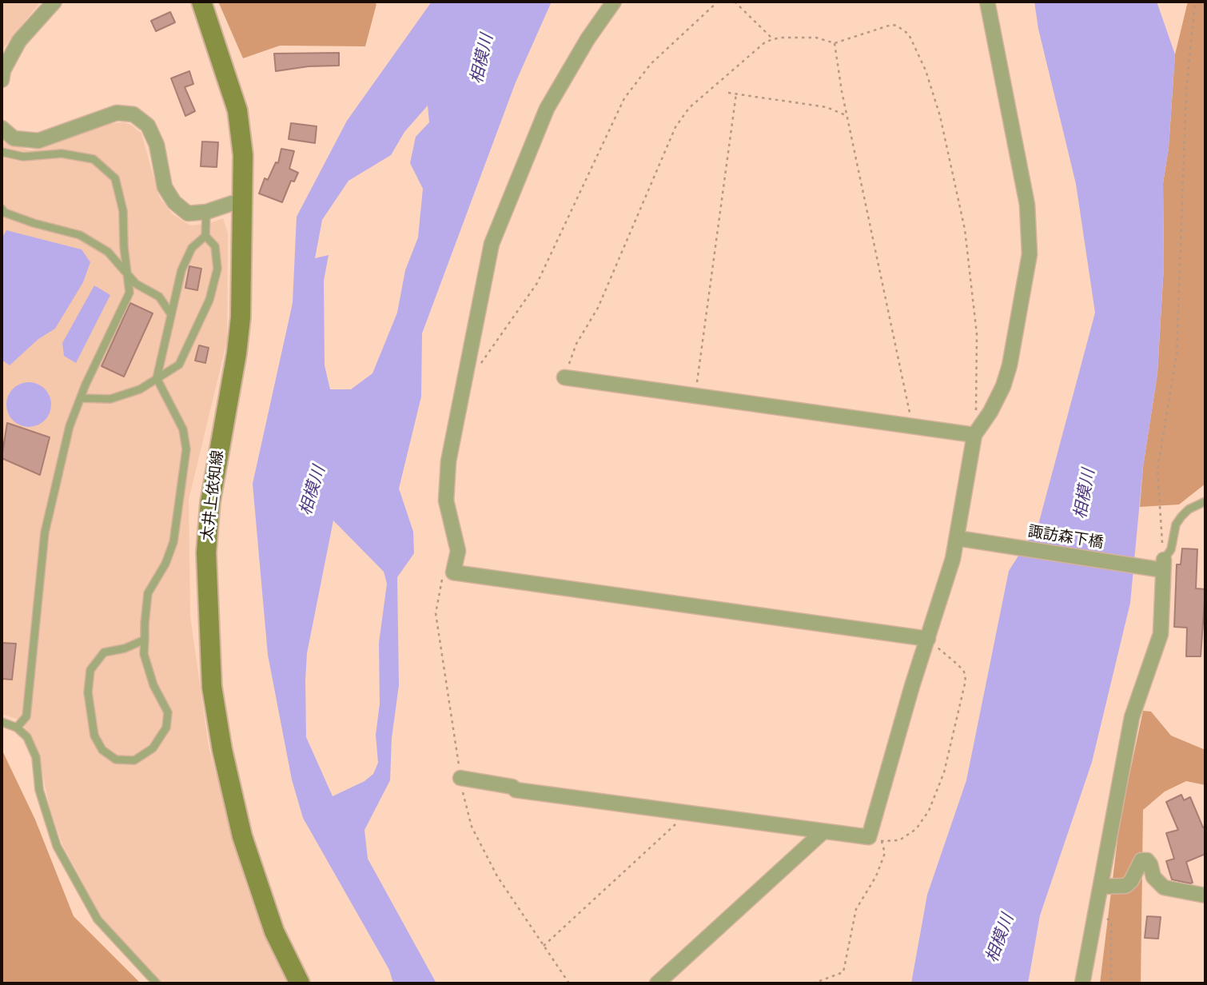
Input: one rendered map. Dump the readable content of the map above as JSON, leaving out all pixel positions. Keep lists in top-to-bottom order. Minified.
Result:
{"streets":{"main road":["太井上依知線"],"street":["諏訪森下橋"]},"water":["相模川"]}
